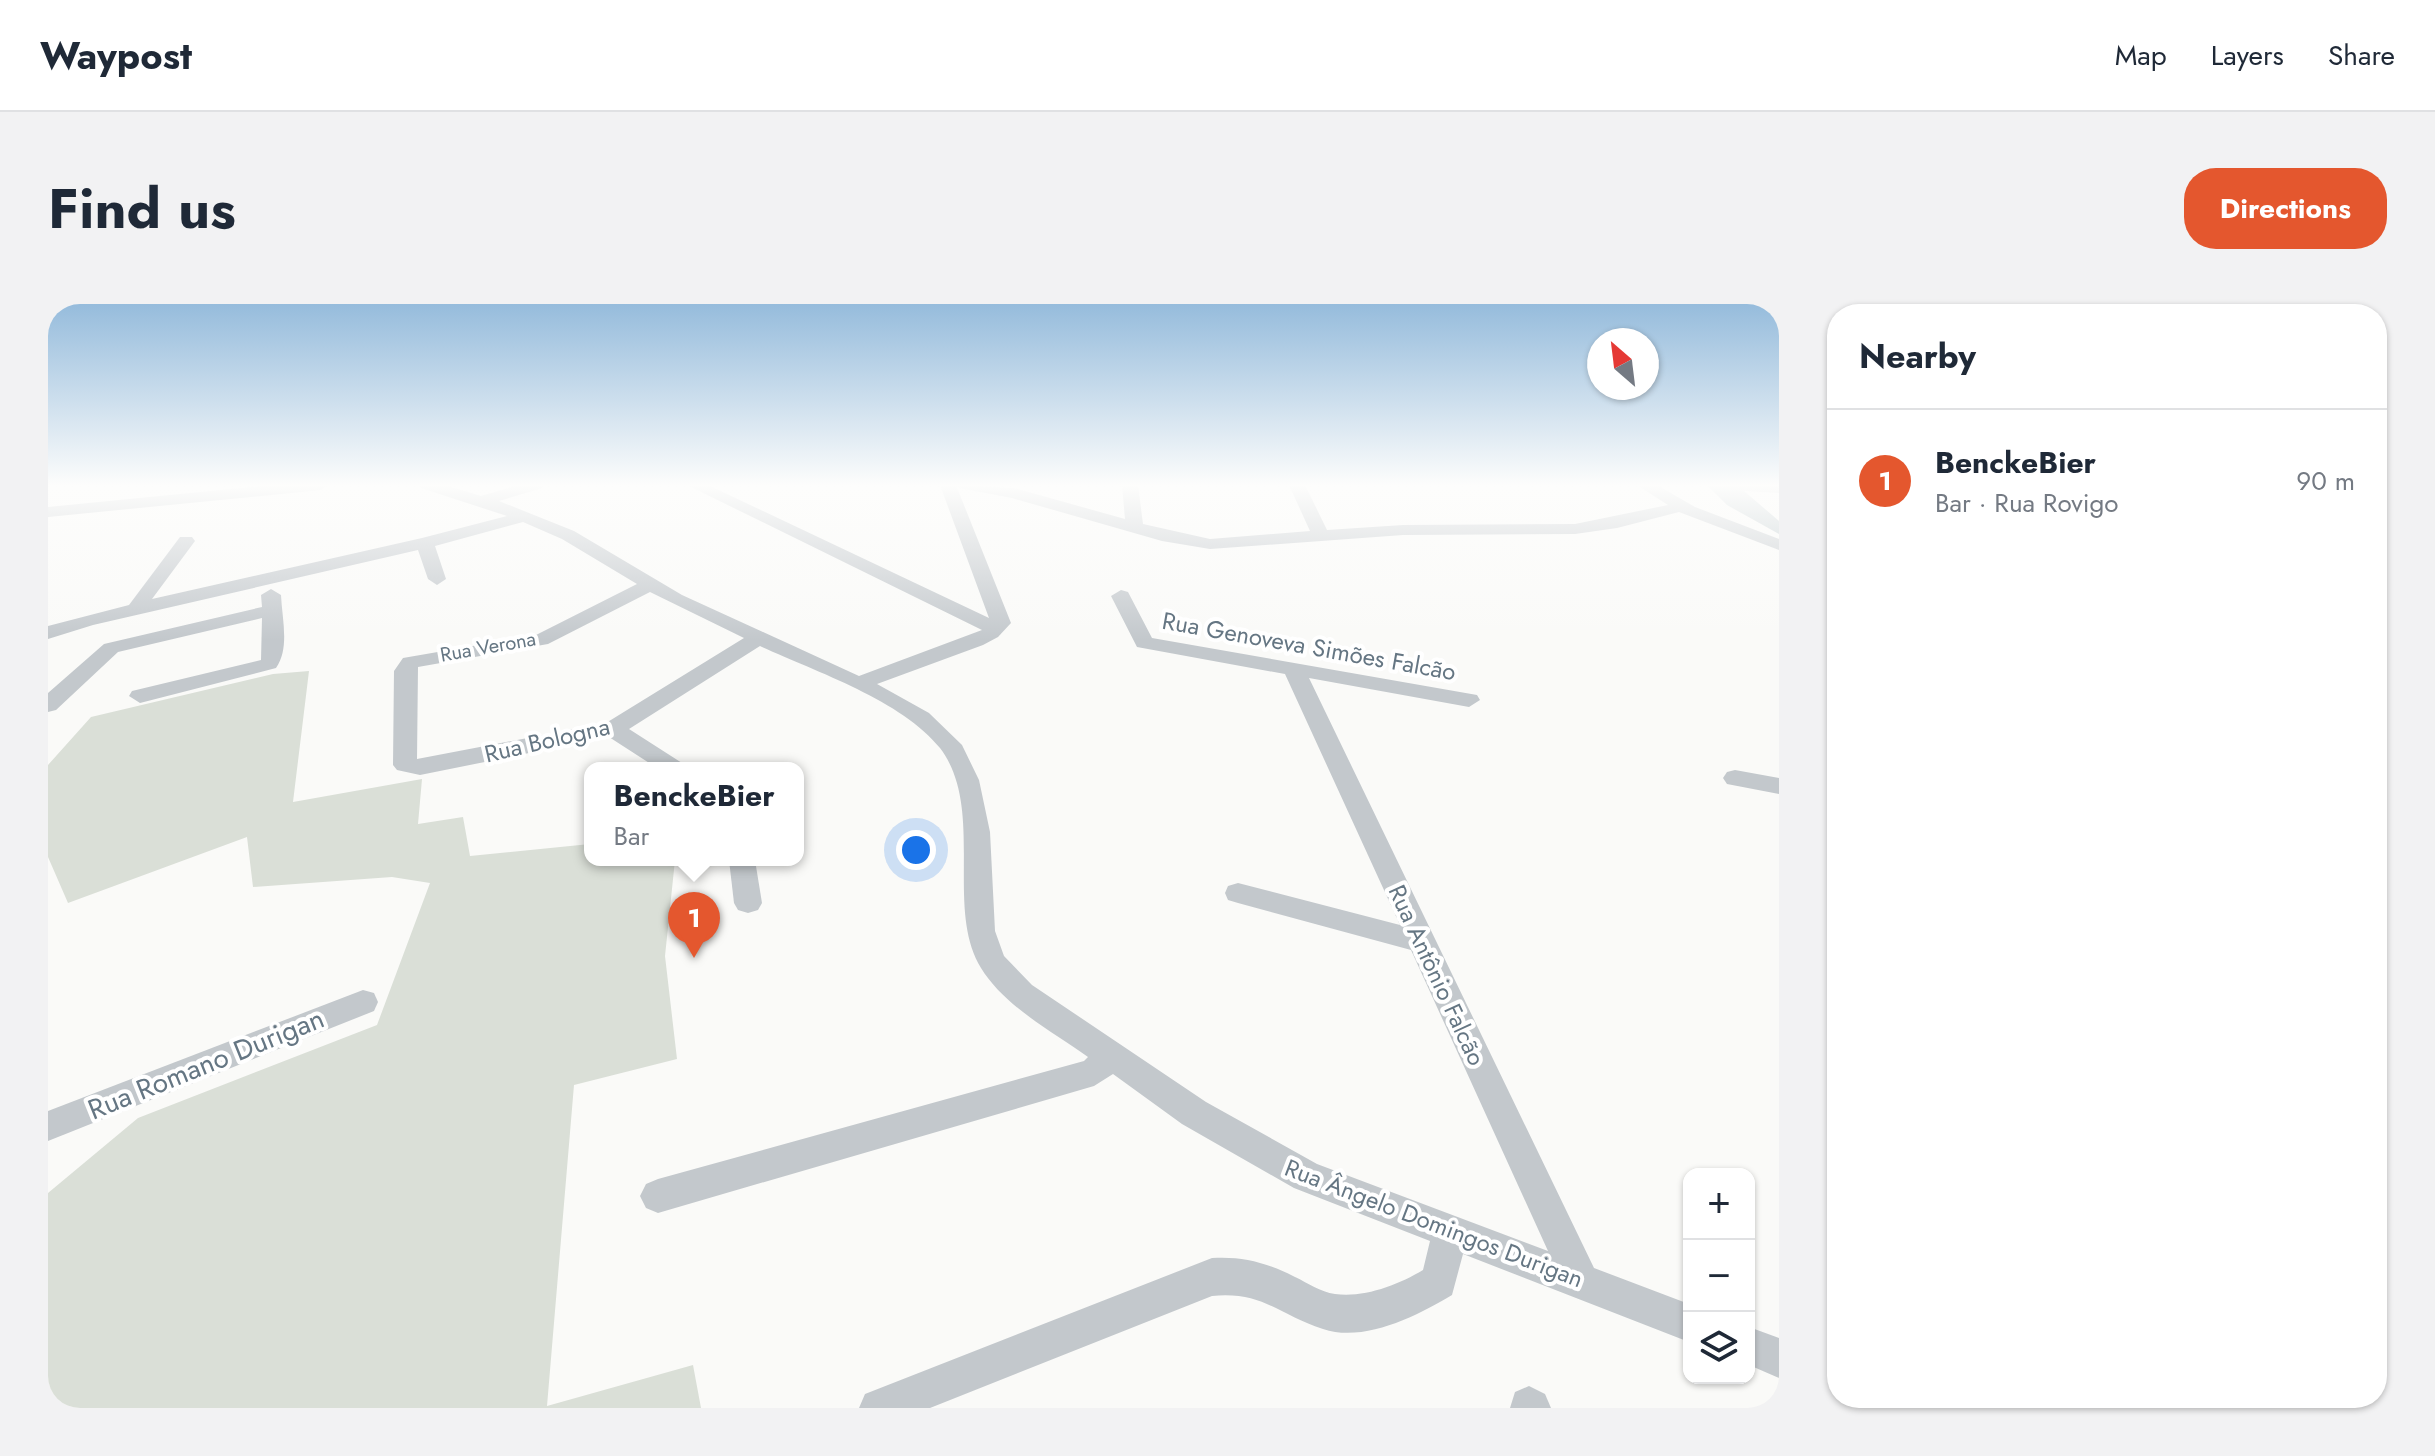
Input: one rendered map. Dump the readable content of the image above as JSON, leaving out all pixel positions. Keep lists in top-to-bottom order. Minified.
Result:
{"streets":{"street":["Rua Genoveva Simões Falcão","Rua Verona","Rua Bologna","Rua Antônio Falcão","Rua Romano Durigan","Rua Ângelo Domingos Durigan"]},"crossings":[["Rua Genoveva Simões Falcão","Rua Antônio Falcão"],["Rua Verona","Rua Bologna"],["Rua Verona","Rua Ângelo Domingos Durigan"],["Rua Bologna","Rua Ângelo Domingos Durigan"],["Rua Antônio Falcão","Rua Ângelo Domingos Durigan"]],"north":"top left","page":{"header":"Waypost","nav":["Map","Layers","Share"],"title":"Find us","buttons":"Directions","heading":"Nearby","list":[{"mark":"1","name":"BenckeBier","note":"Bar · Rua Rovigo","value":"90 m"}],"popup":["BenckeBier","Bar"],"pins":"1","map_buttons":["+","−"]}}
